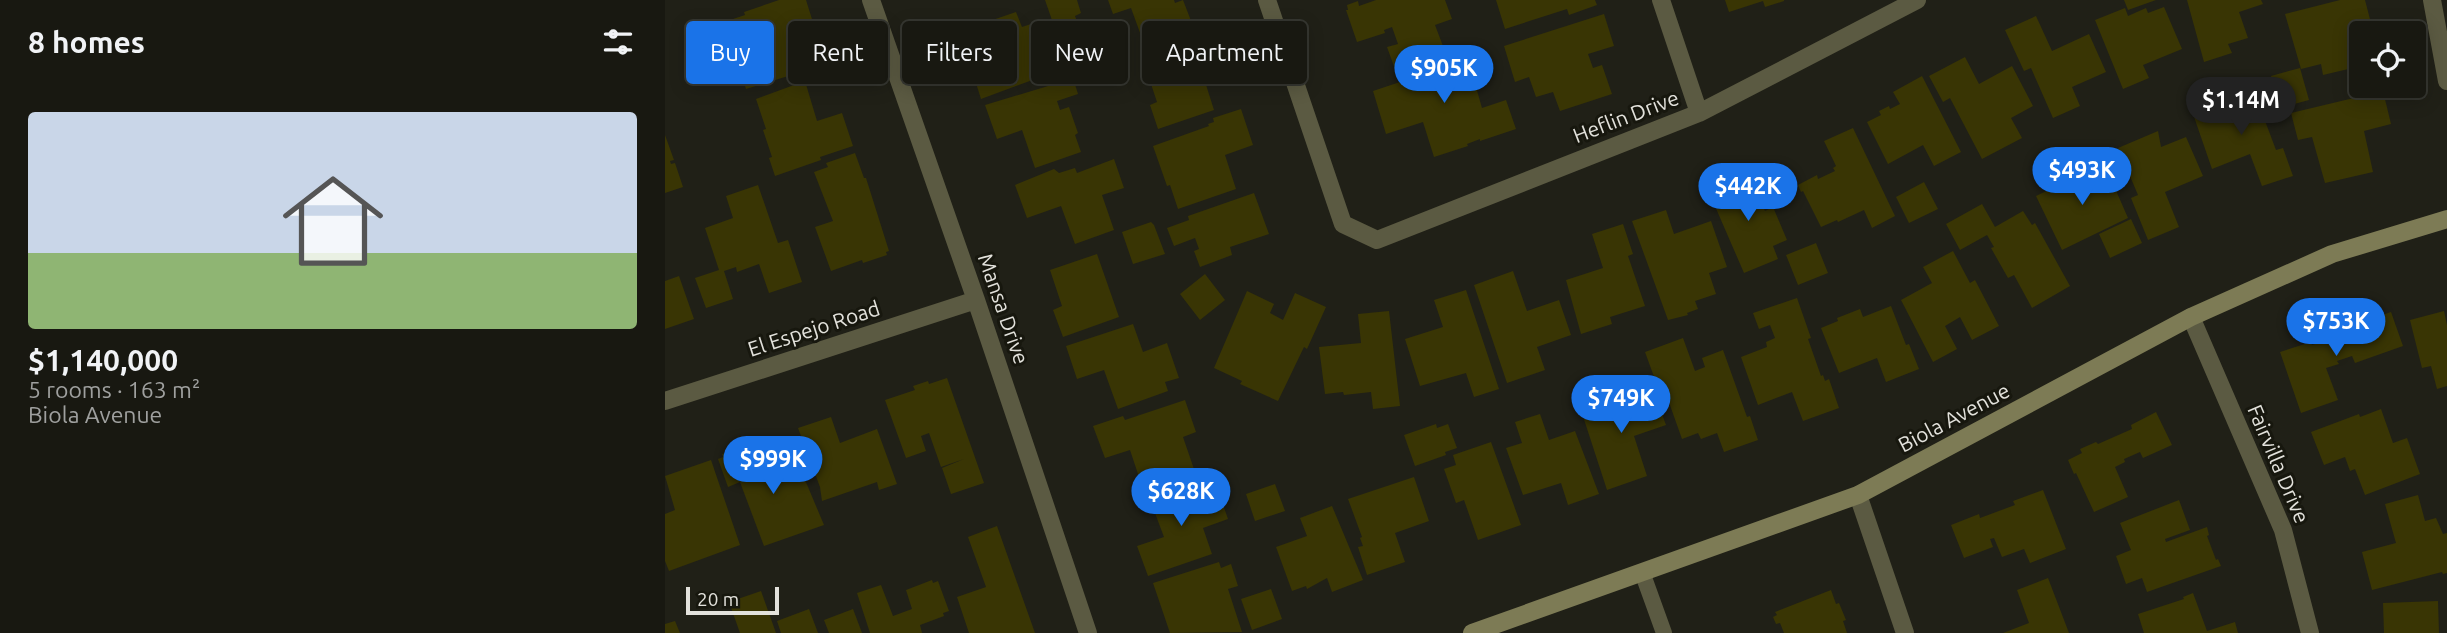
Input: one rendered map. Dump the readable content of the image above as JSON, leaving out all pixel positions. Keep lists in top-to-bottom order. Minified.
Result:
{"streets":{"street":["Heflin Drive","Mansa Drive","El Espejo Road","Biola Avenue","Fairvilla Drive"]},"crossings":[["Mansa Drive","El Espejo Road"],["Biola Avenue","Fairvilla Drive"]],"scale_bar":"20 m","page":{"heading":"8 homes","chip":["Buy","Rent","Filters","New","Apartment"],"price":["$905K","$1.14M","$493K","$442K","$753K","$749K","$999K","$628K"],"list":[{"name":"$1,140,000","note":"5 rooms · 163 m² · Biola Avenue"}],"scale":"20 m"}}
